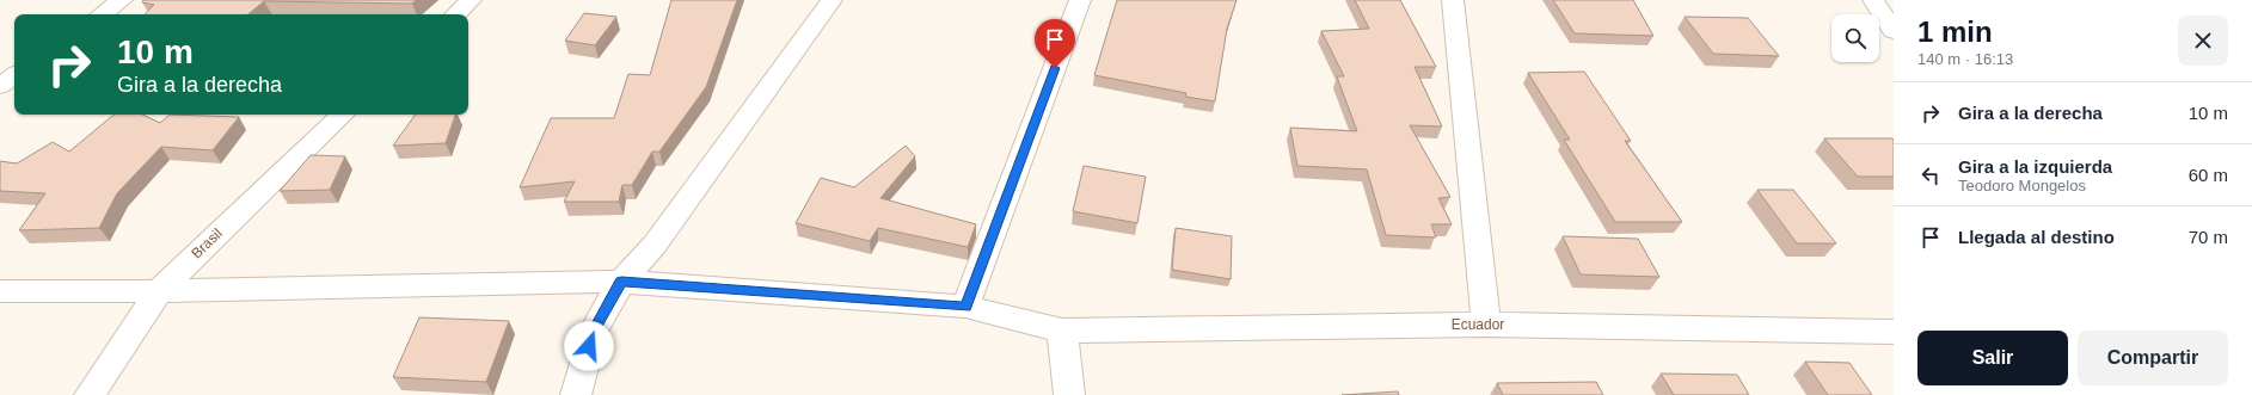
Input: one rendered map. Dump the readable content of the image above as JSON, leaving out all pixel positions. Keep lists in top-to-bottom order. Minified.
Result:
{"streets":{"street":["Brasil","Ecuador"]},"crossings":[["Brasil","Ecuador"]],"page":{"heading":["1 min","140 m · 16:13"],"turn":["10 m","Gira a la derecha"],"list":[{"name":"Gira a la derecha","value":"10 m"},{"name":"Gira a la izquierda","note":"Teodoro Mongelos","value":"60 m"},{"name":"Llegada al destino","value":"70 m"}],"buttons":["Salir","Compartir"]}}
